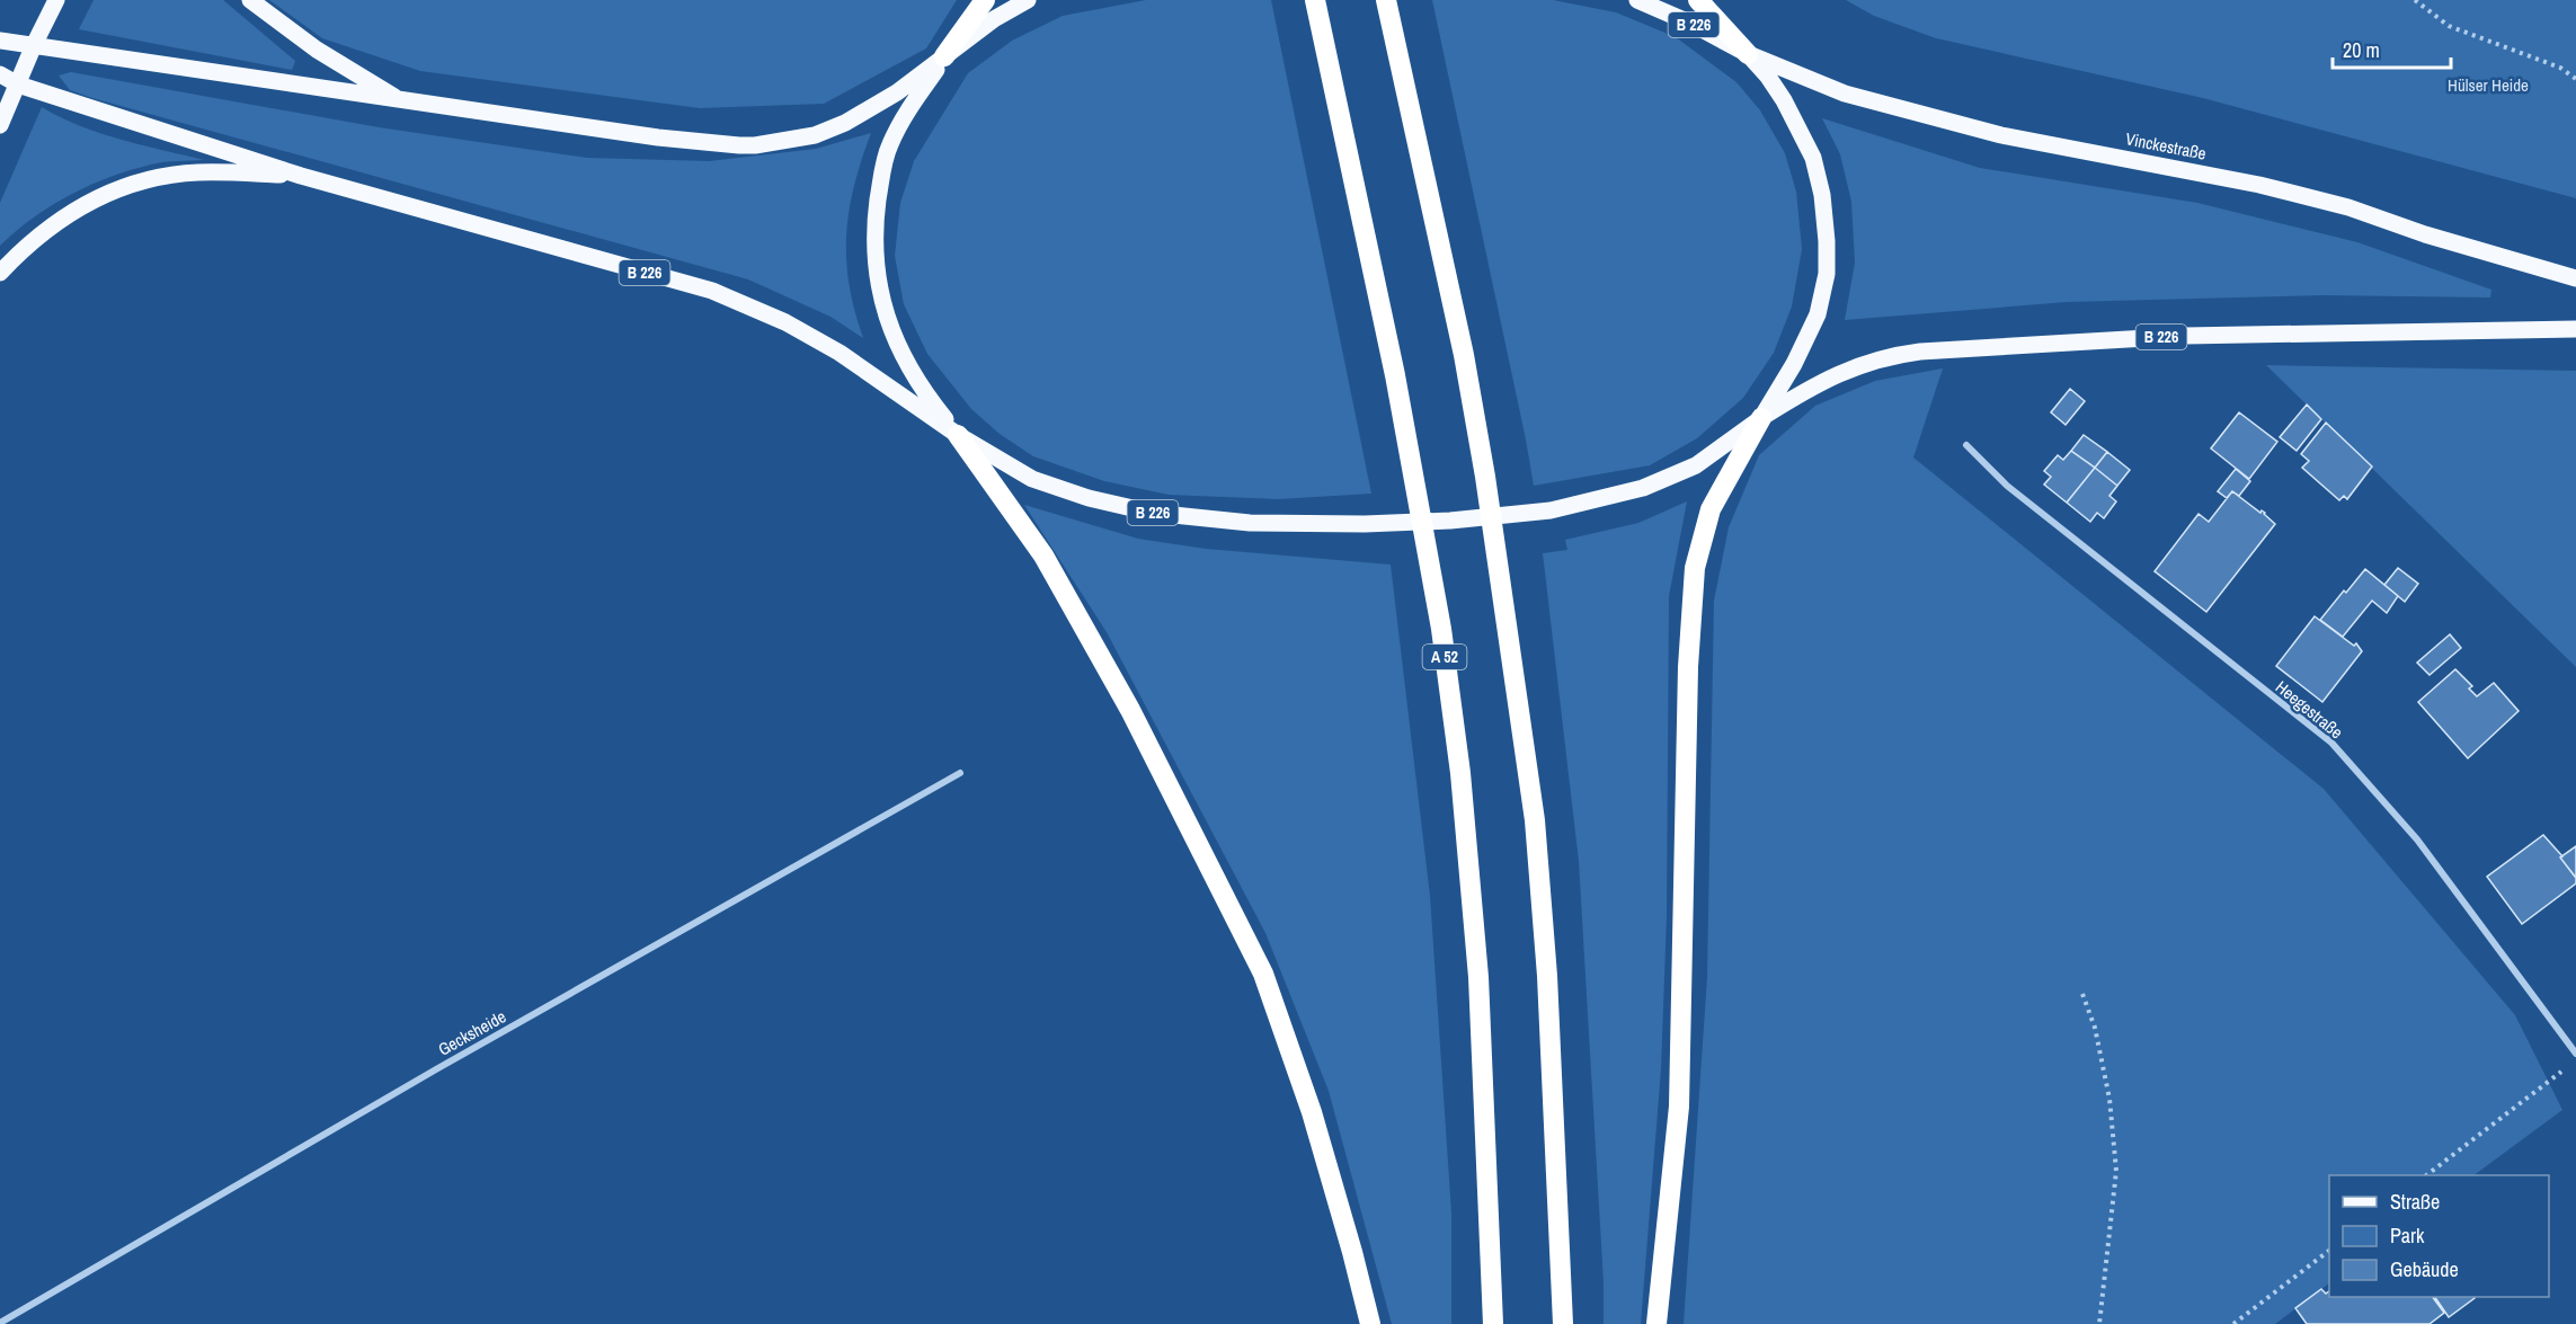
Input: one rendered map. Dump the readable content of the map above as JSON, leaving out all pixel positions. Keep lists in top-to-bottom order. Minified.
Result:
{"streets":{"highway":["A 52"],"main road":["B 226","Vinckestraße"],"street":["Heegestraße","Gecksheide"]},"crossings":[["B 226","Vinckestraße"]],"parks":["Hülser Heide"],"legend":["Straße","Park","Gebäude"],"scale_bar":"20 m"}
